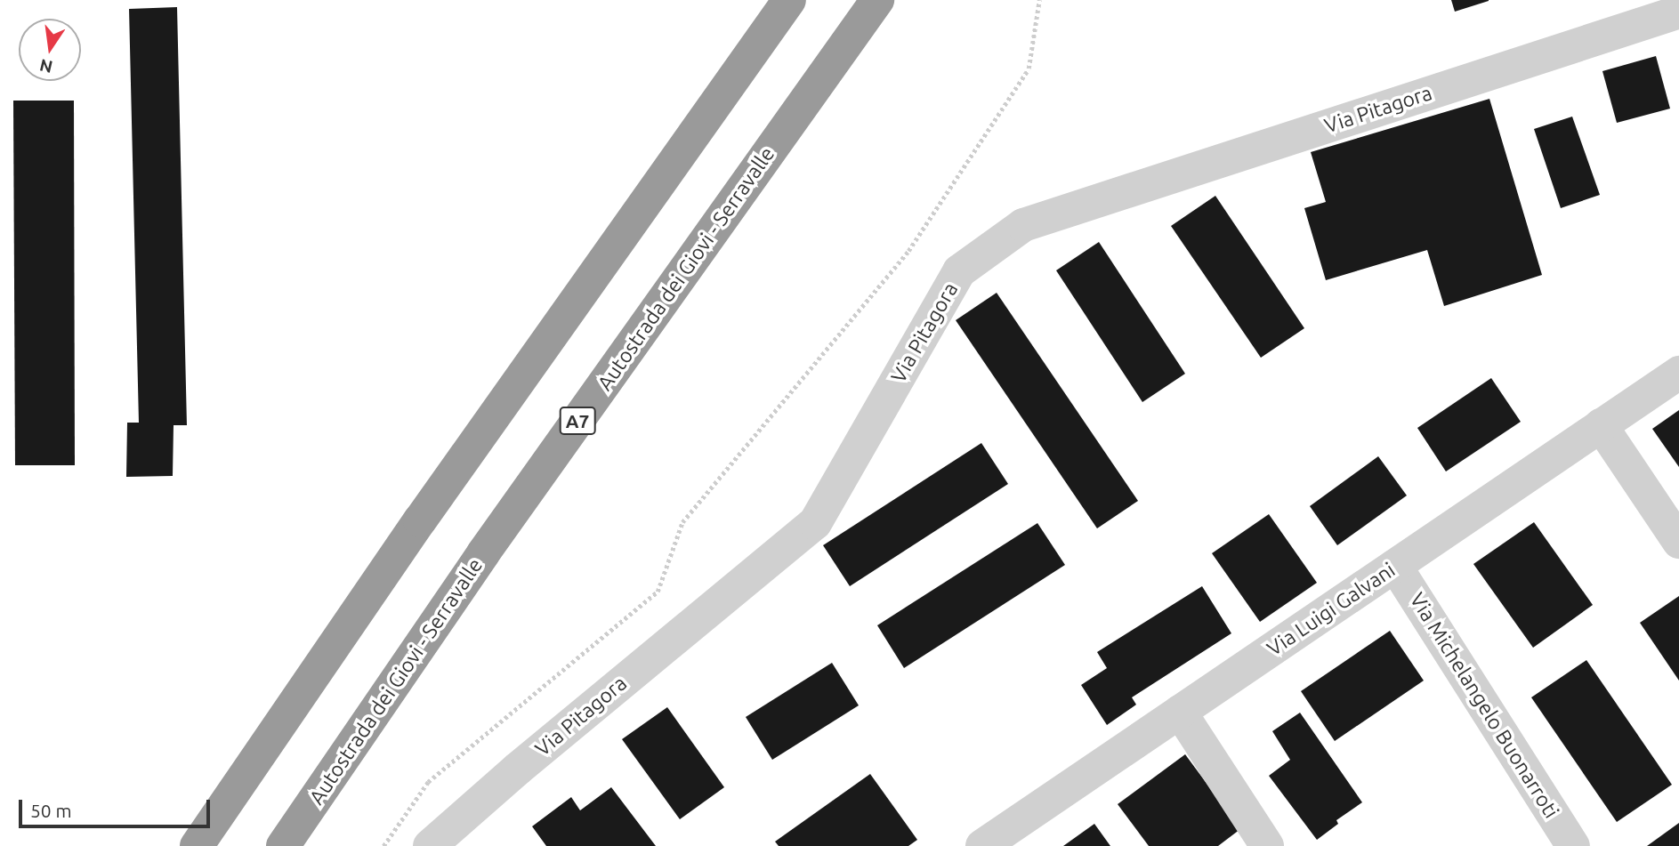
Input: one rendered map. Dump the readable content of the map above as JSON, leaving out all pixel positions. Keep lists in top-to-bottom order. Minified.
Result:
{"streets":{"highway":["Autostrada dei Giovi - Serravalle","A7"],"street":["Via Pitagora","Via Luigi Galvani","Via Michelangelo Buonarroti"]},"crossings":[["Via Luigi Galvani","Via Michelangelo Buonarroti"]],"scale_bar":"50 m","north":"bottom"}
